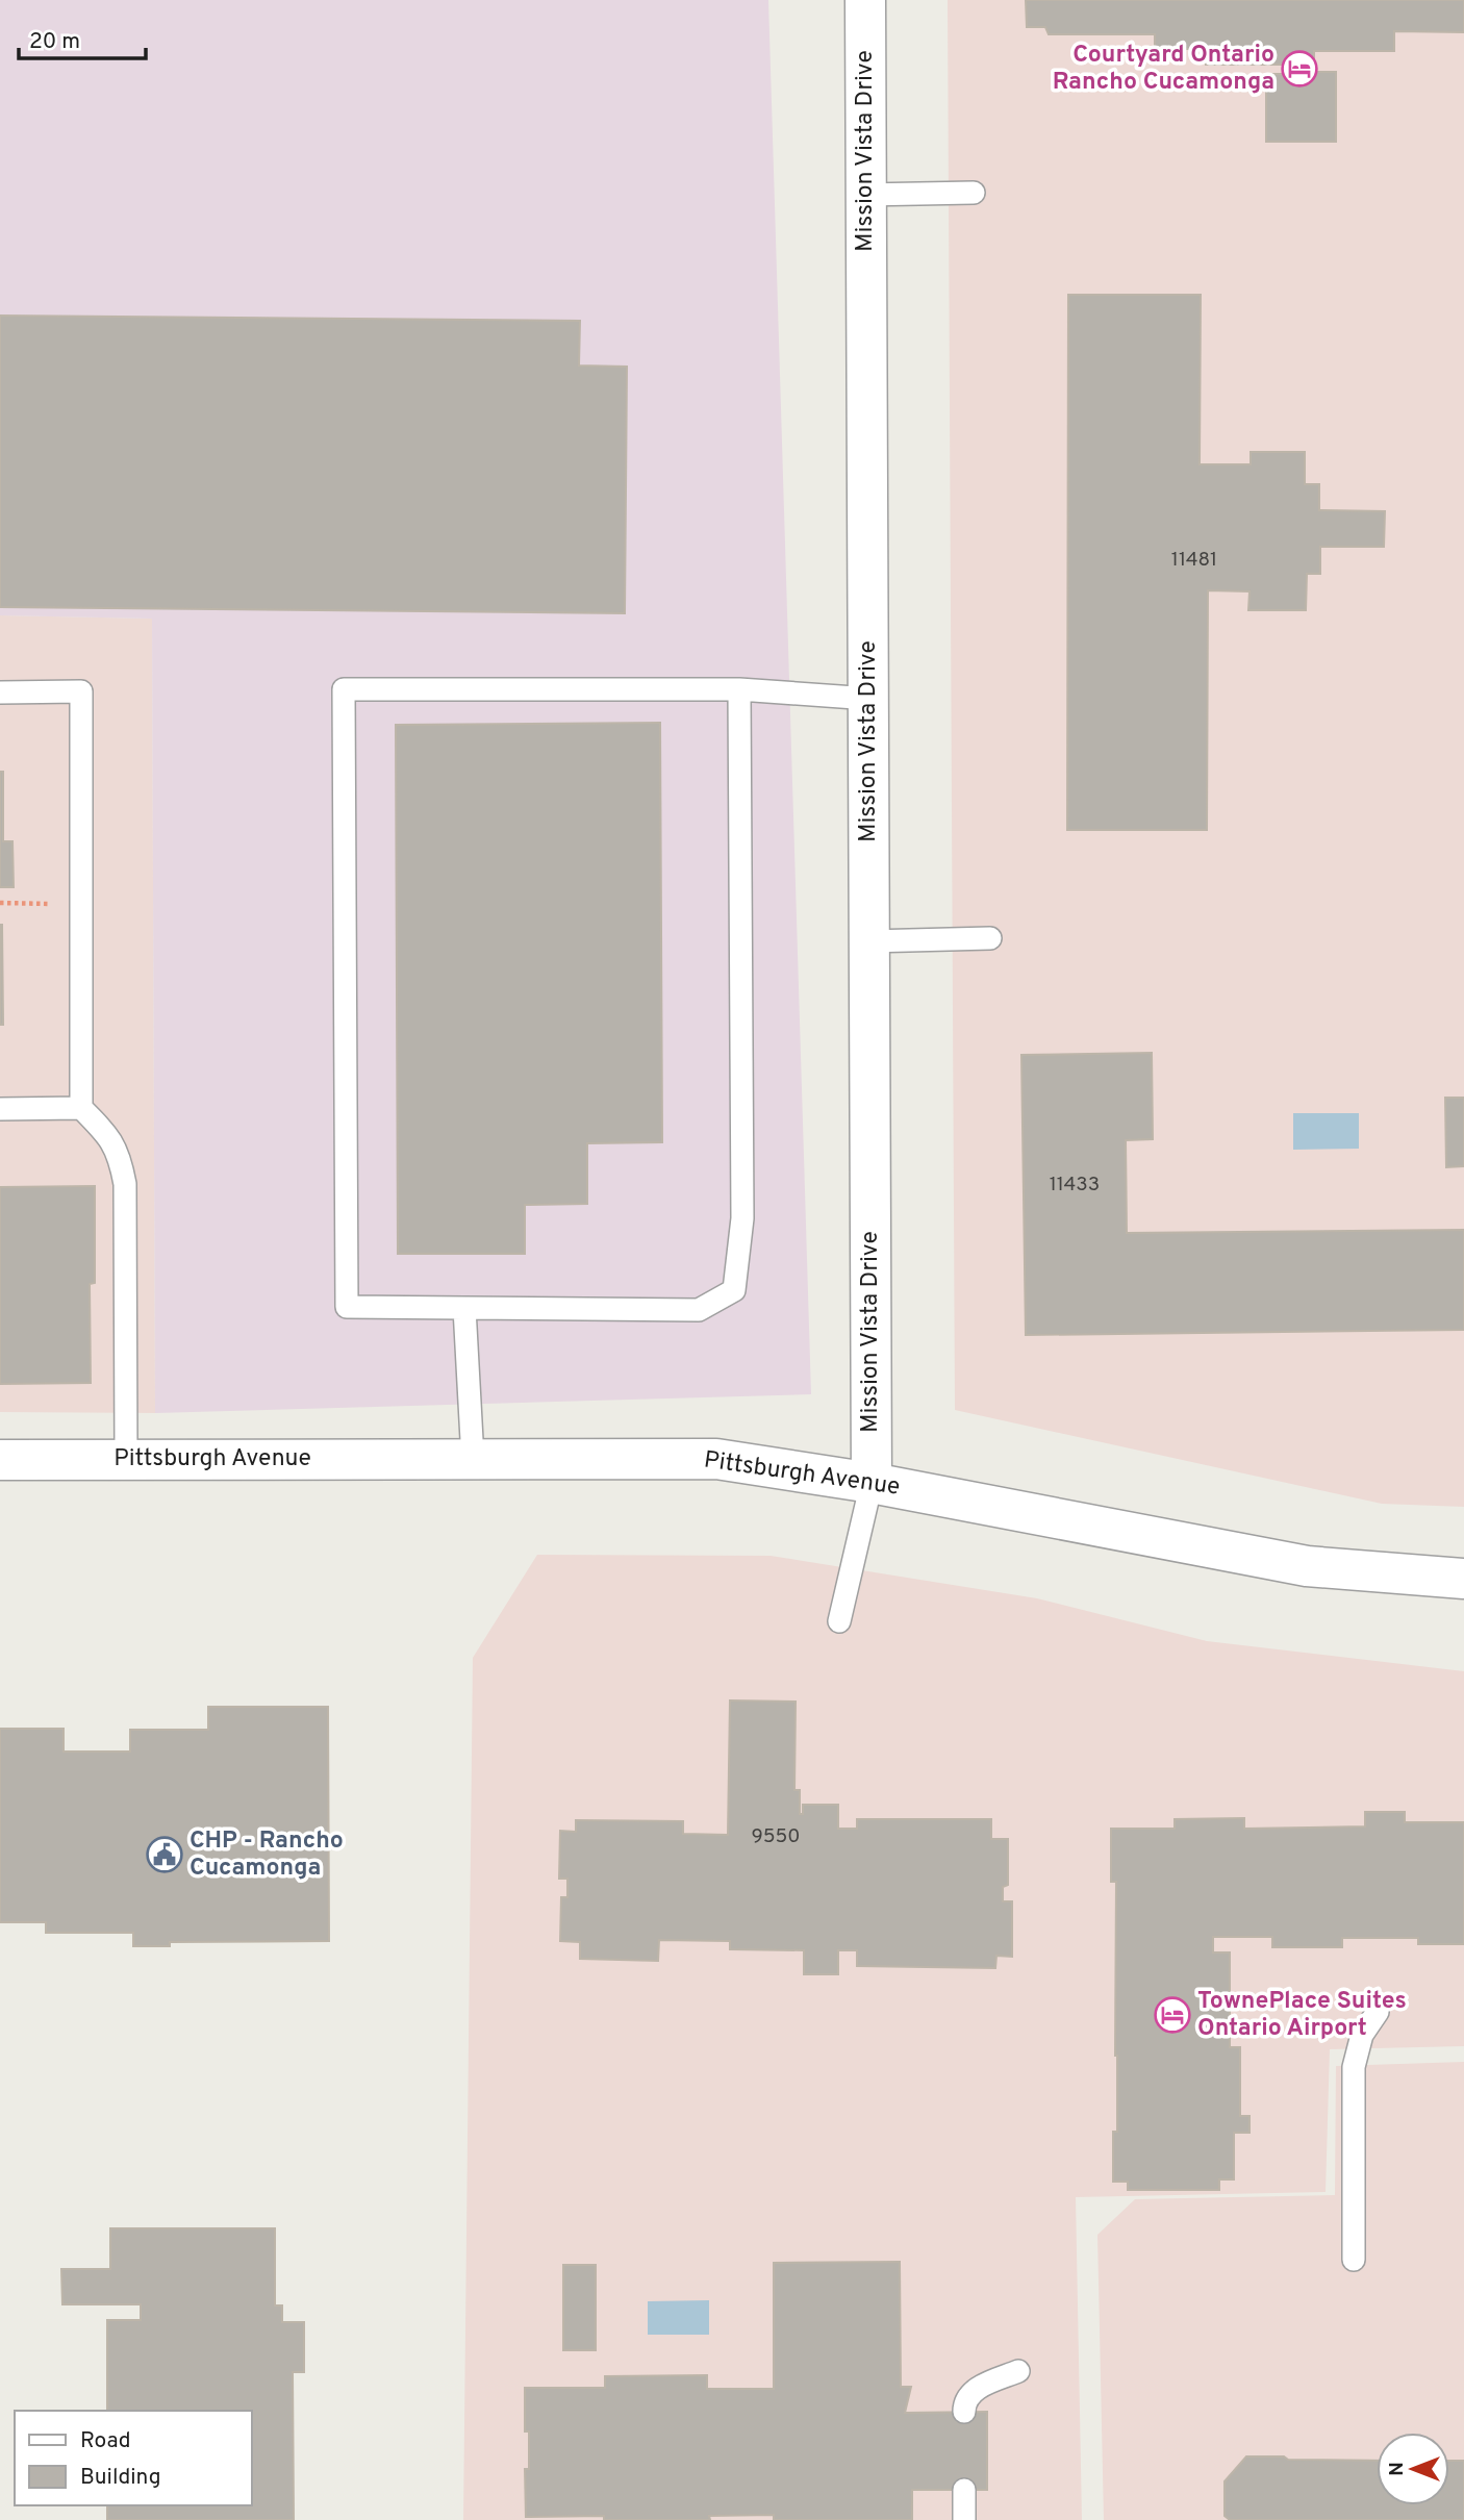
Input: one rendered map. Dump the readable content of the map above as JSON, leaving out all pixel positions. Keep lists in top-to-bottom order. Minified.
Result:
{"streets":{"street":["Mission Vista Drive","Pittsburgh Avenue"]},"crossings":[["Mission Vista Drive","Pittsburgh Avenue"]],"places":{"hotel":["Courtyard Ontario Rancho Cucamonga","TownePlace Suites Ontario Airport"],"public building":["CHP - Rancho Cucamonga"]},"house_numbers":["11481","11433","9550"],"legend":["Road","Building"],"scale_bar":"20 m","north":"left"}
